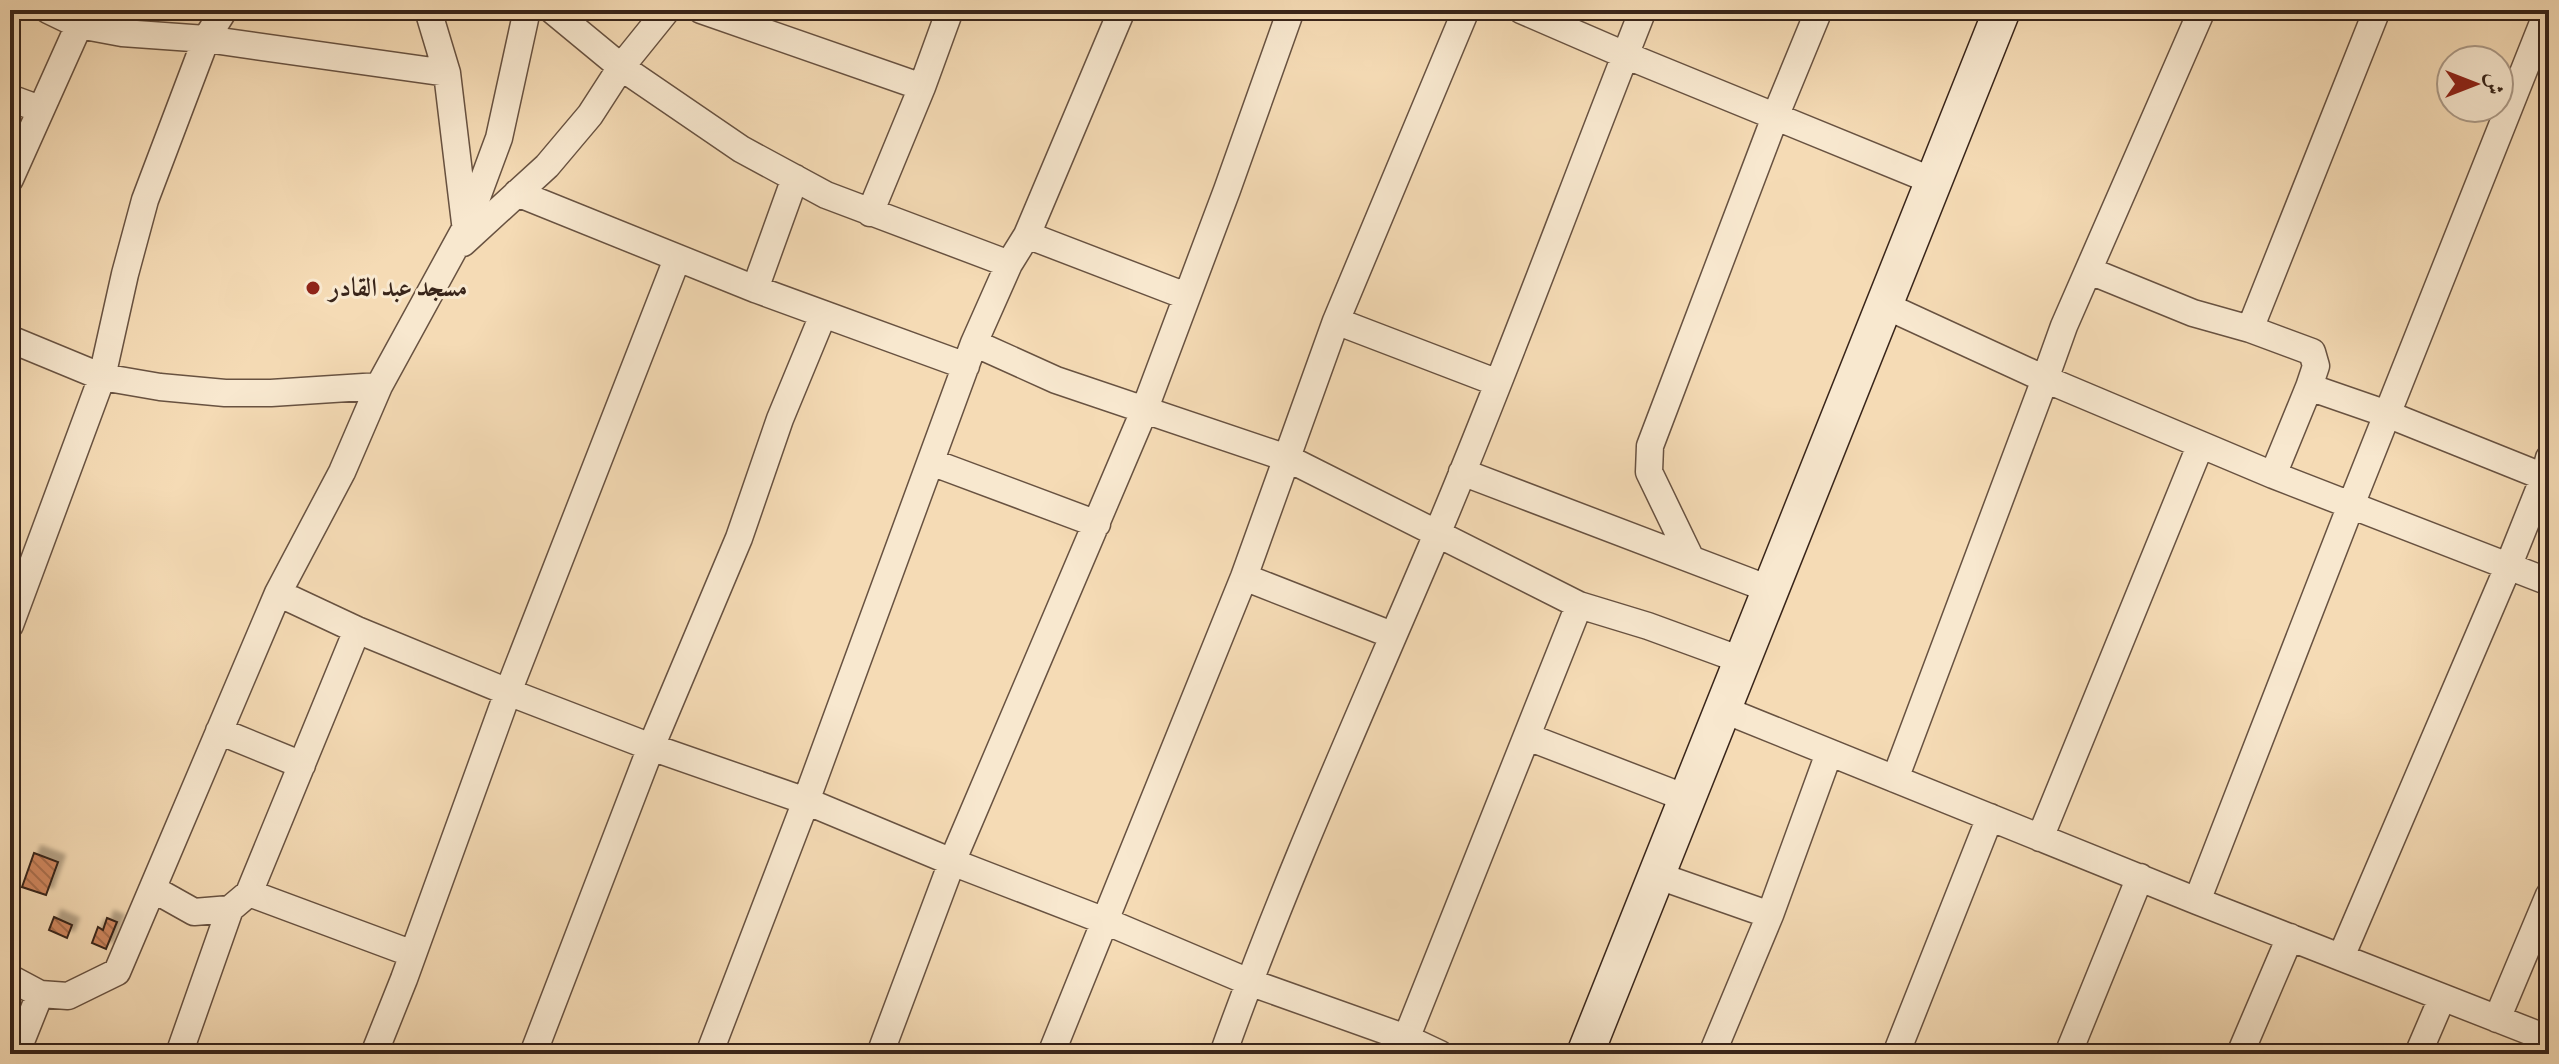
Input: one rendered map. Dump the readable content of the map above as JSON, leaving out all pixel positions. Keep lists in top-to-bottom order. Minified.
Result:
{"places":["مسجد عبد القادر"],"north":"right"}
